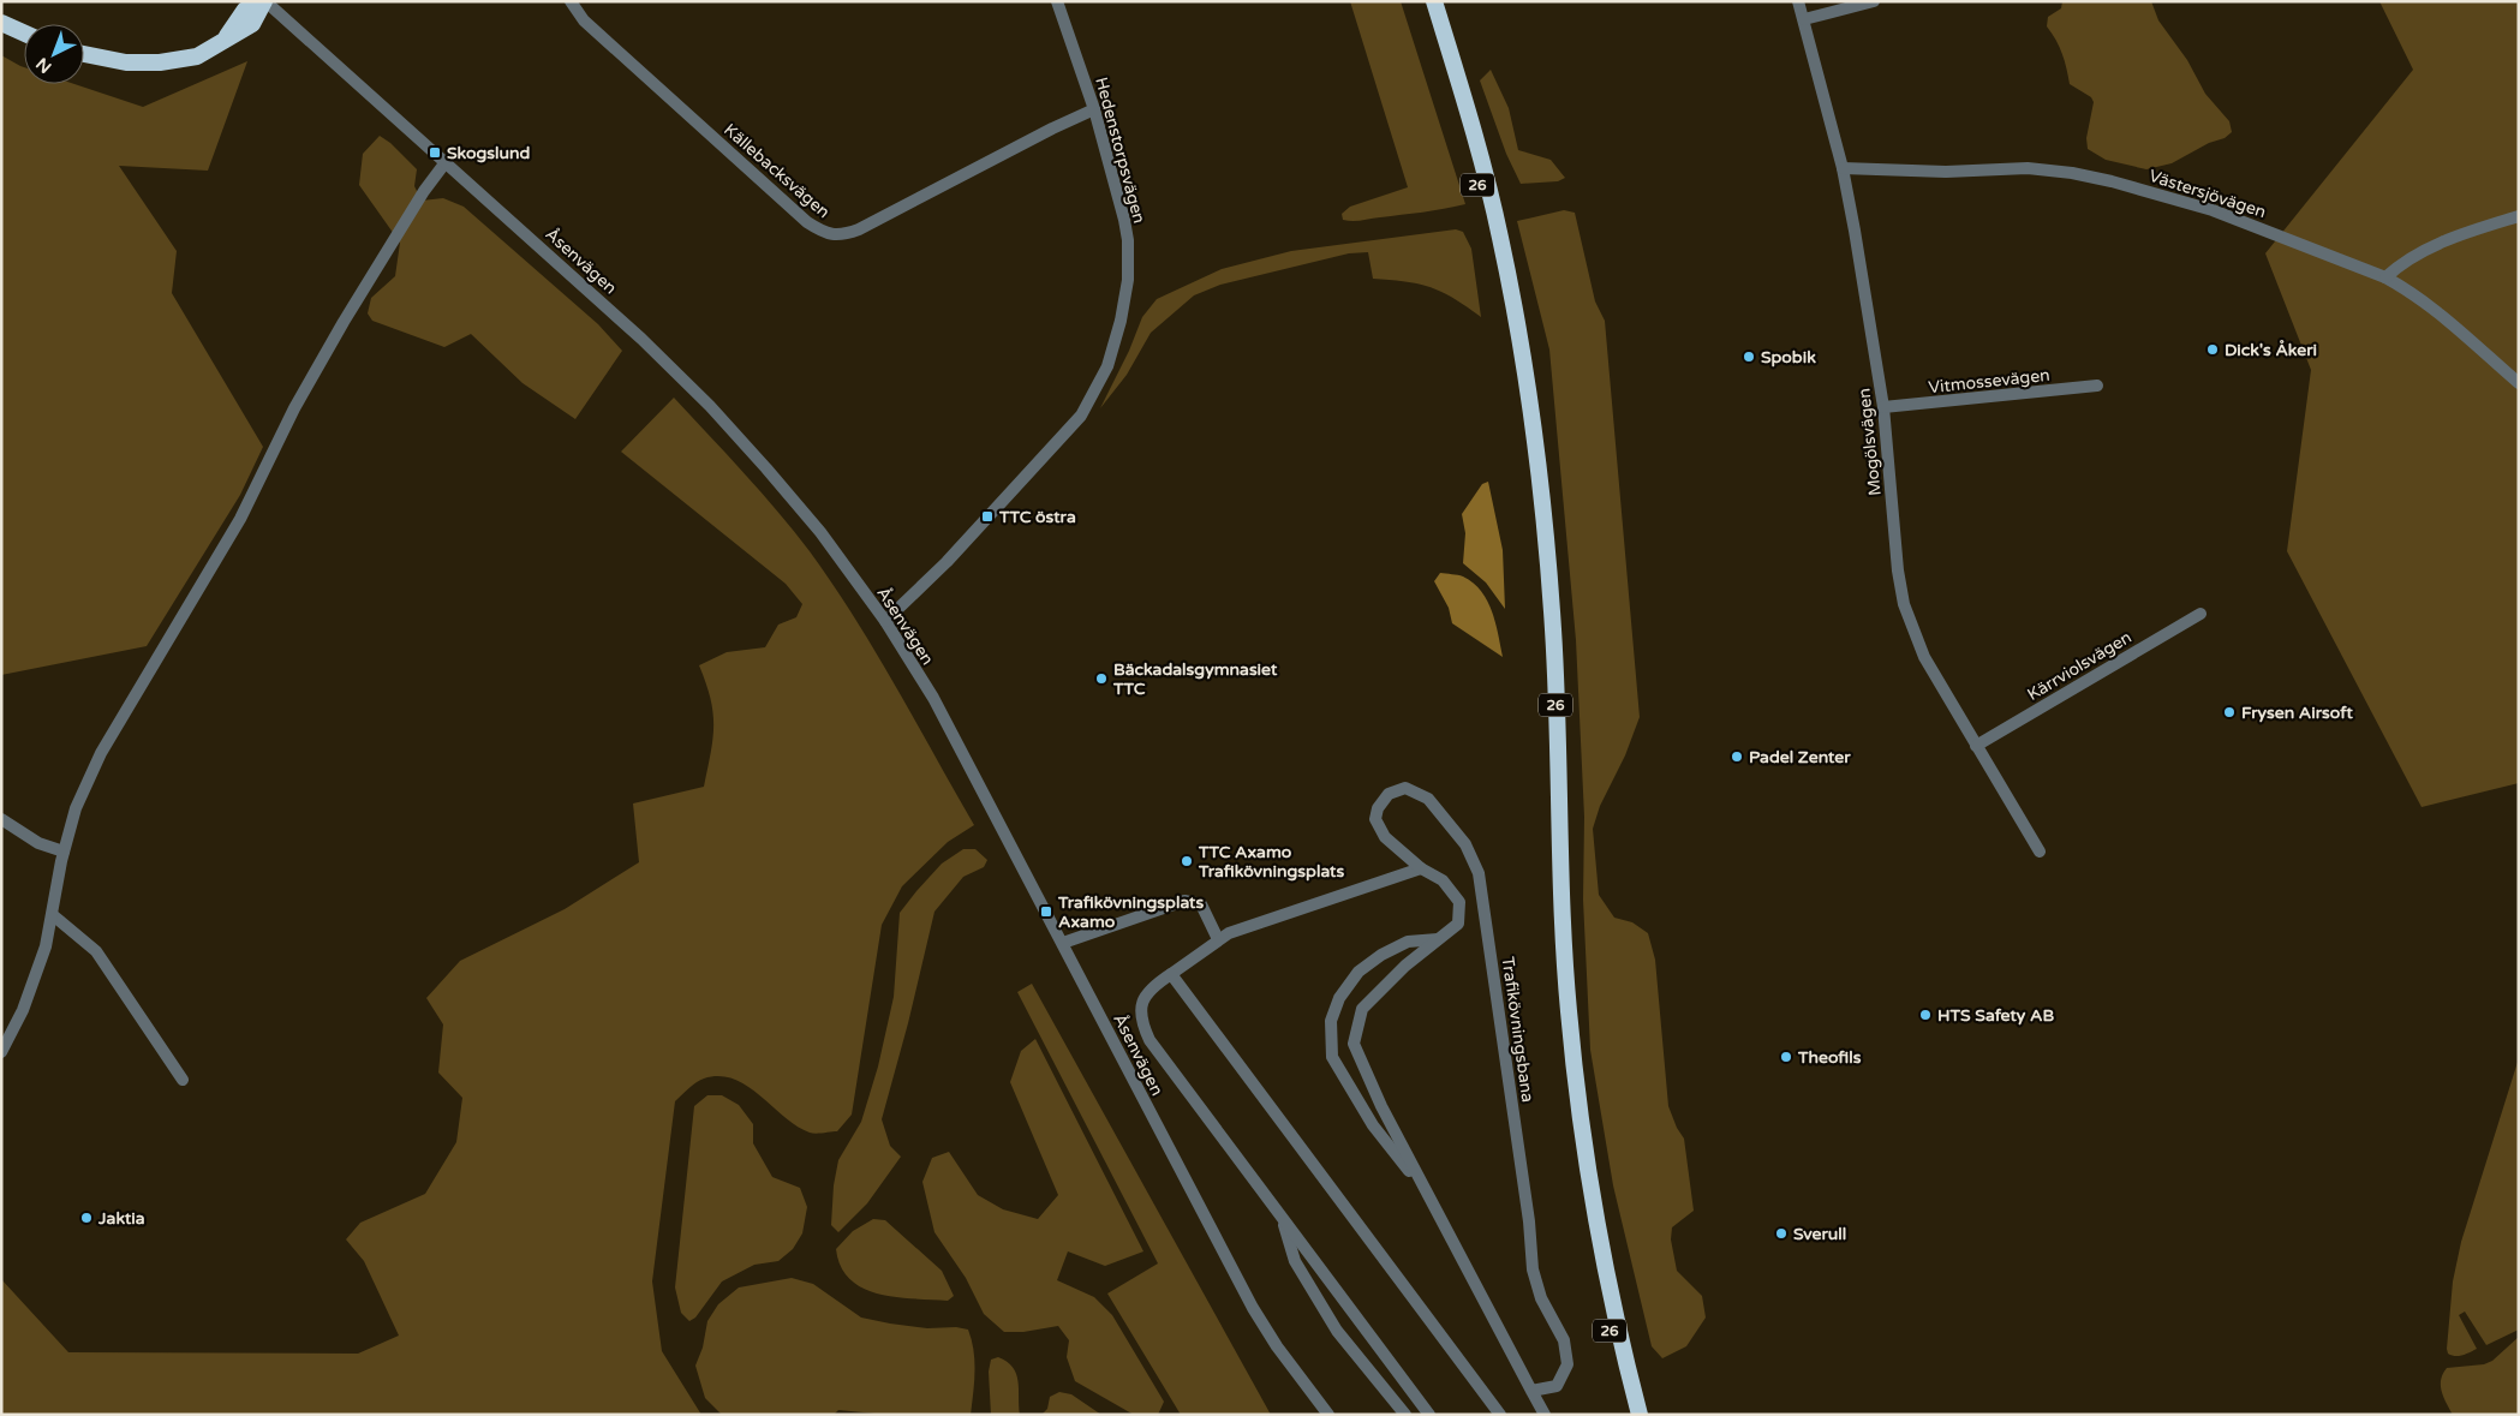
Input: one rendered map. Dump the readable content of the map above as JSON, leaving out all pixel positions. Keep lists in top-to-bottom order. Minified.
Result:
{"streets":{"highway":["26"],"street":["Hedenstorpsvägen","Källebacksvägen","Västersjövägen","Åsenvägen","Vitmossevägen","Mogölsvägen","Kärrviolsvägen","Trafikövningsbana"]},"crossings":[["Hedenstorpsvägen","Källebacksvägen"],["Hedenstorpsvägen","Åsenvägen"],["Västersjövägen","Mogölsvägen"],["Vitmossevägen","Mogölsvägen"],["Mogölsvägen","Kärrviolsvägen"]],"places":{"transit":["Skogslund","TTC östra","Trafikövningsplats Axamo"],"other":["Dick's Åkeri","Spobik","Bäckadalsgymnasiet TTC","Frysen Airsoft","Padel Zenter","TTC Axamo Trafikövningsplats","HTS Safety AB","Theofils","Jaktia","Sverull"]},"north":"bottom left"}
